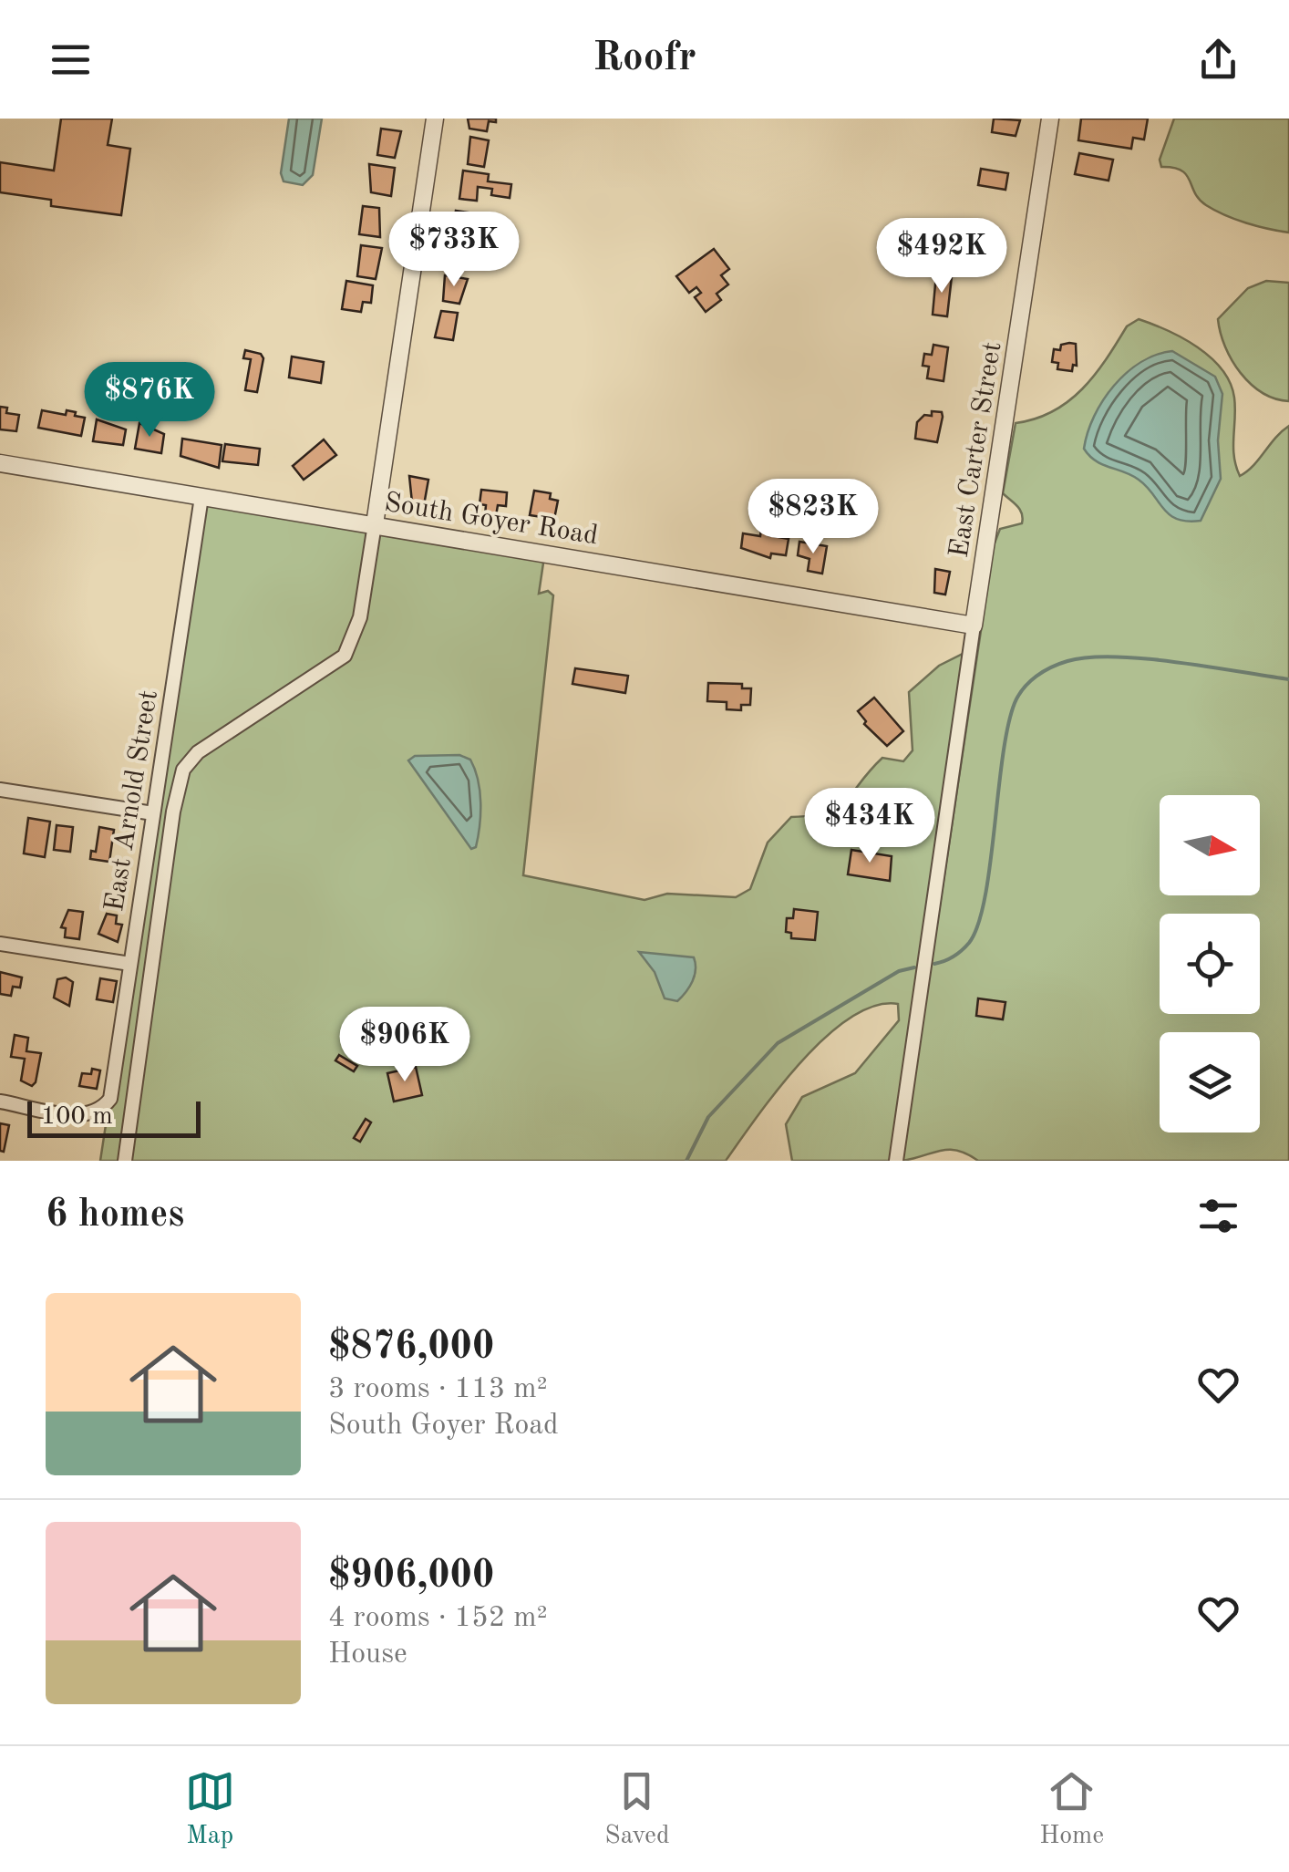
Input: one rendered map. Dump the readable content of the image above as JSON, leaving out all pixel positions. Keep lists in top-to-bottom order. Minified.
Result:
{"streets":{"street":["East Carter Street","South Goyer Road","East Arnold Street"]},"crossings":[["East Carter Street","South Goyer Road"],["South Goyer Road","East Arnold Street"]],"scale_bar":"100 m","north":"right","page":{"header":"Roofr","price":["$733K","$492K","$876K","$823K","$434K","$906K"],"scale":"100 m","heading":"6 homes","list":[{"name":"$876,000","note":"3 rooms · 113 m² · South Goyer Road"},{"name":"$906,000","note":"4 rooms · 152 m² · House"}],"tabs":["Map","Saved","Home"]}}
